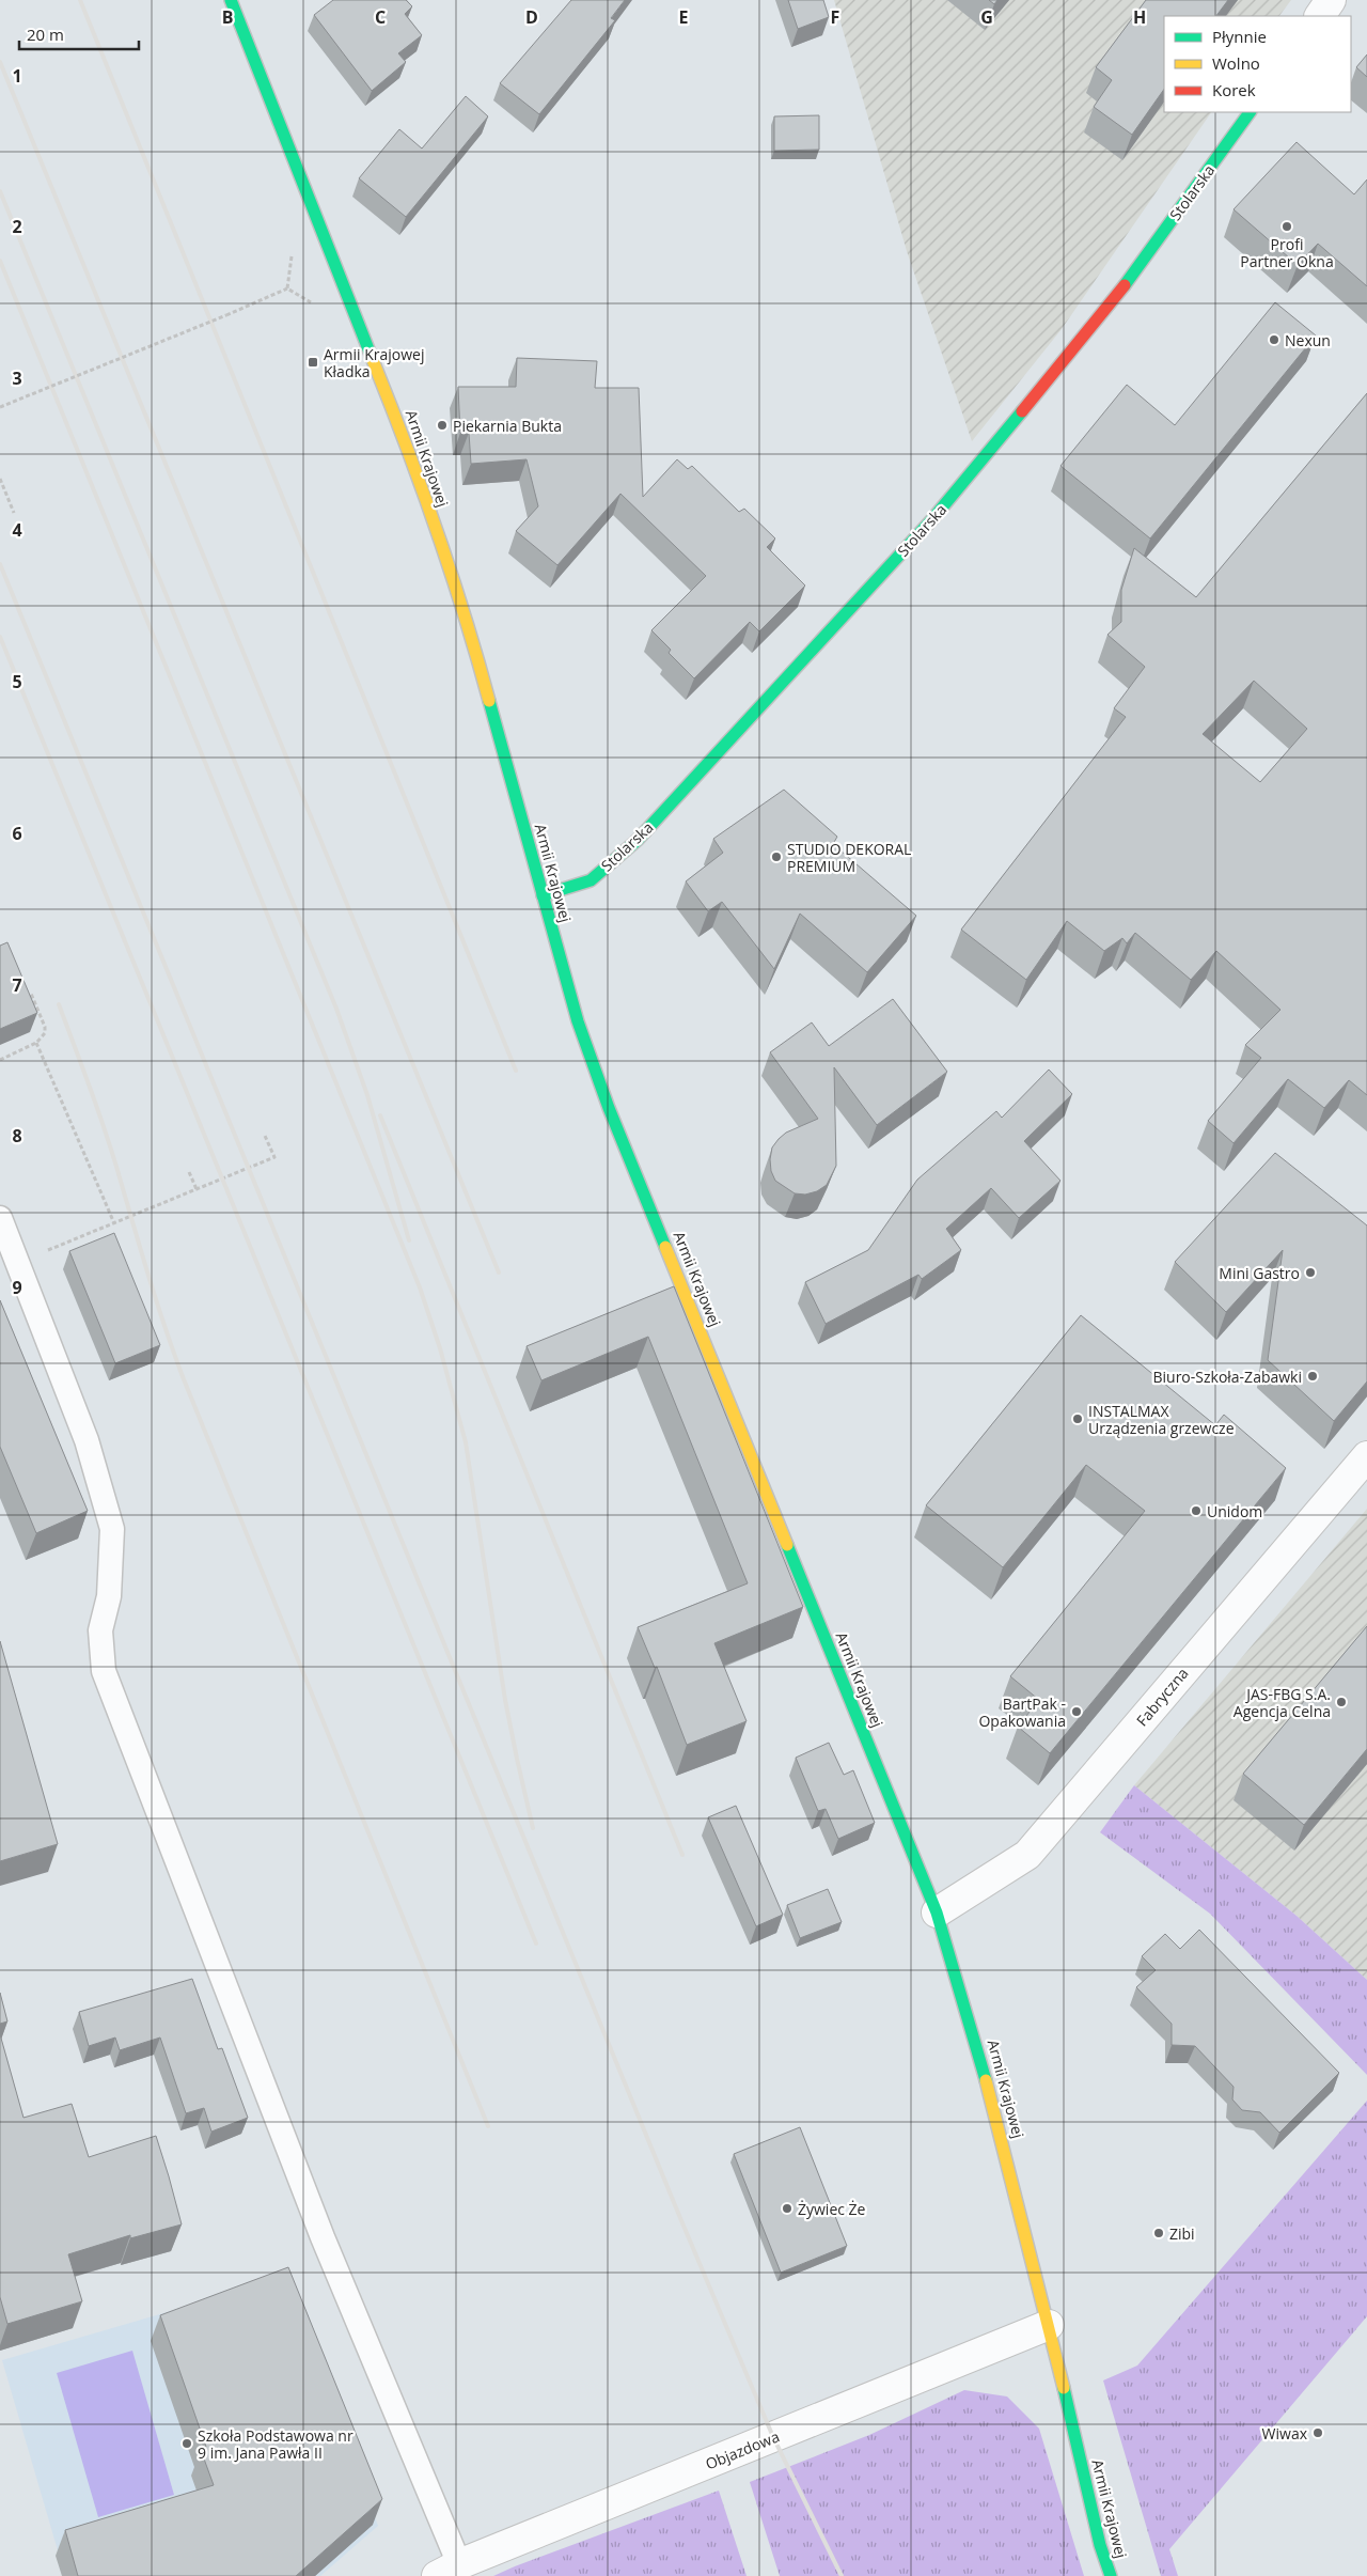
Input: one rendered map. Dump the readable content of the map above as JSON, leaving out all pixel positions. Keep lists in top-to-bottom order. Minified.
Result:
{"streets":{"street":["Stolarska","Armii Krajowej","Fabryczna","Objazdowa"]},"crossings":[["Stolarska","Armii Krajowej"],["Armii Krajowej","Fabryczna"],["Armii Krajowej","Objazdowa"]],"places":{"other":["Profi Partner Okna","Nexun","Piekarnia Bukta","STUDIO DEKORAL PREMIUM","Mini Gastro","Biuro-Szkoła-Zabawki","INSTALMAX Urządzenia grzewcze","Unidom","JAS-FBG S.A. Agencja Celna","BartPak - Opakowania","Żywiec Że","Zibi","Wiwax","Szkoła Podstawowa nr 9 im. Jana Pawła II"],"transit":["Armii Krajowej Kładka"]},"legend":["Płynnie","Wolno","Korek"],"scale_bar":"20 m","grid":{"columns":["B","C","D","E","F","G","H"],"rows":["1","2","3","4","5","6","7","8","9"]}}
